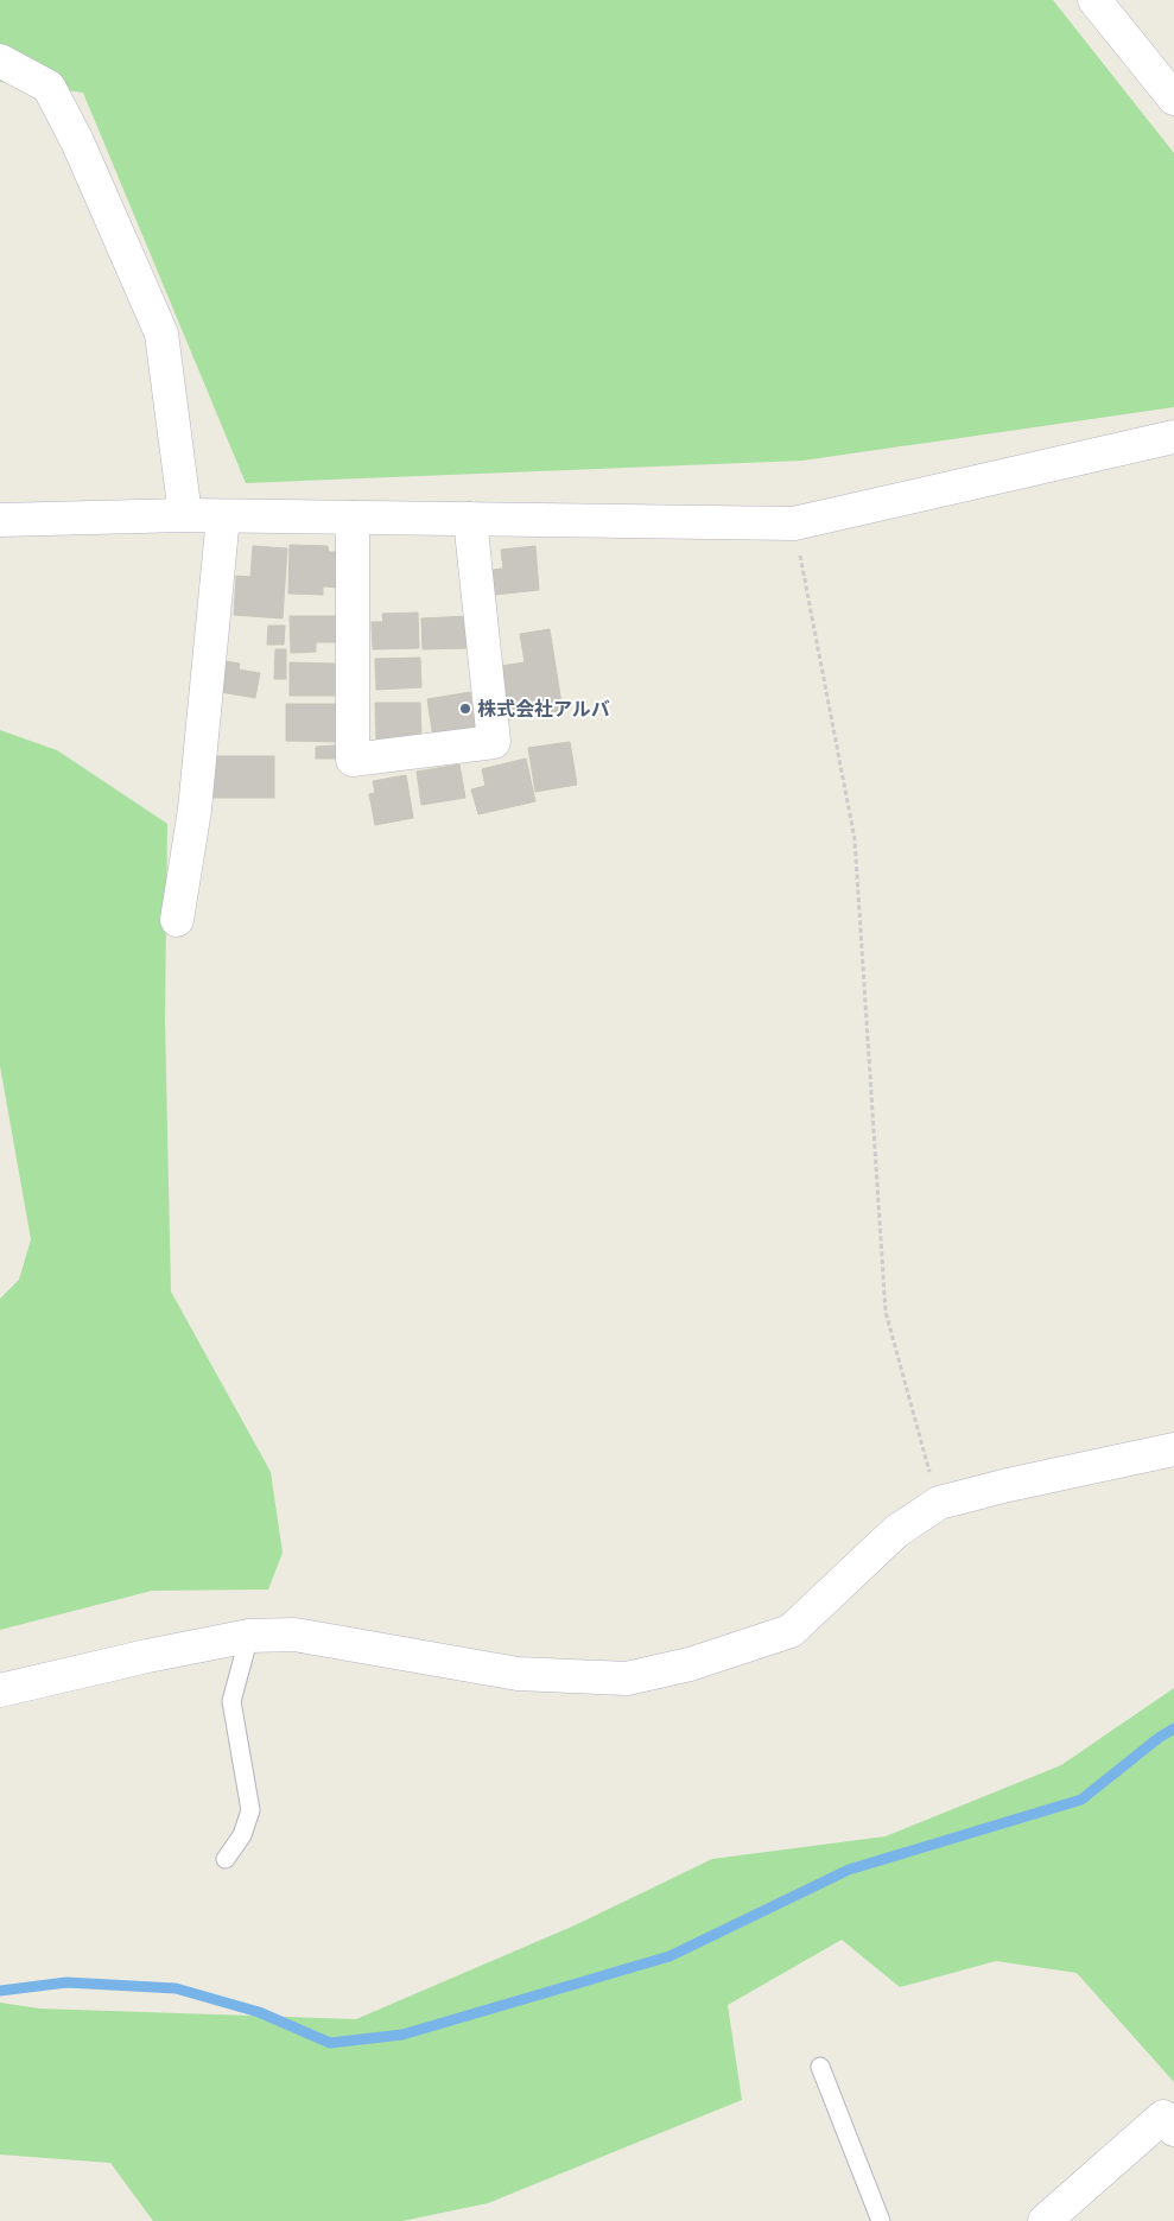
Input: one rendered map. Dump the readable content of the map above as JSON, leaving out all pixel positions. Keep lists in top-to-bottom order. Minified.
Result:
{"places":["株式会社アルバ"]}
